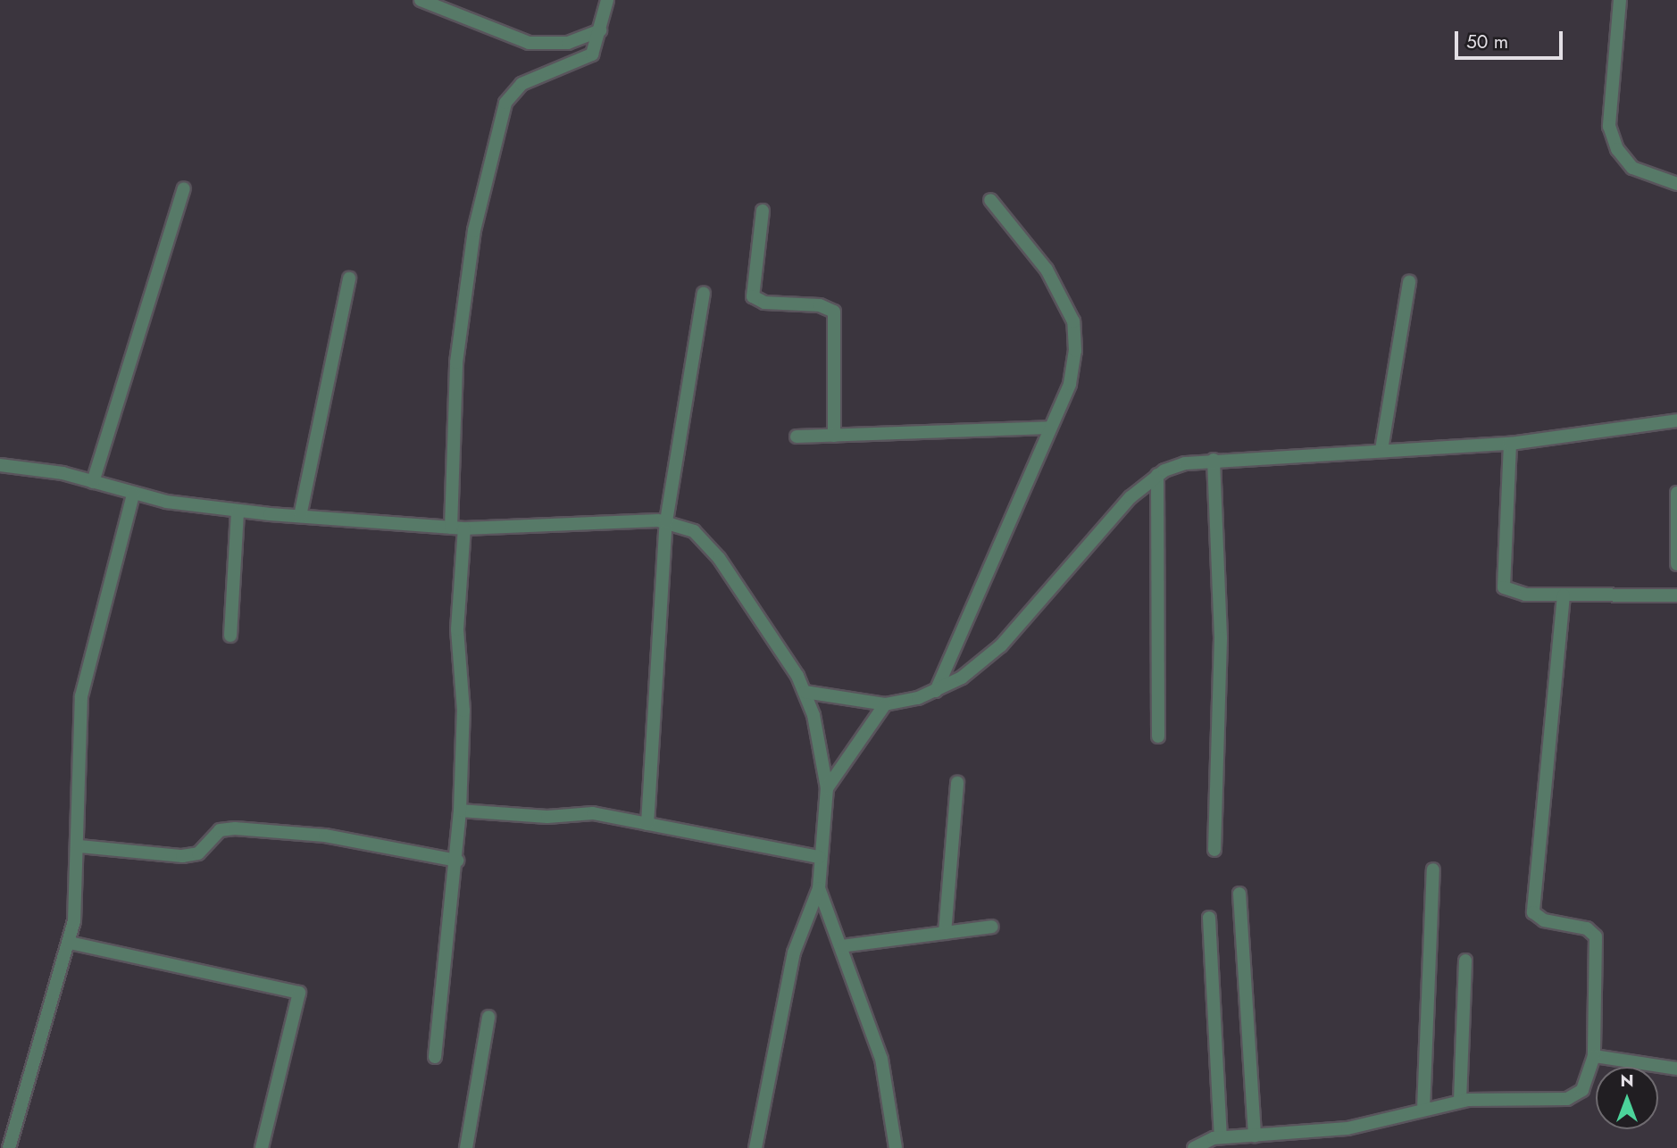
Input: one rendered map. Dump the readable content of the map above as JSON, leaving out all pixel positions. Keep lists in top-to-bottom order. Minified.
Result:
{"scale_bar":"50 m","north":"top"}
